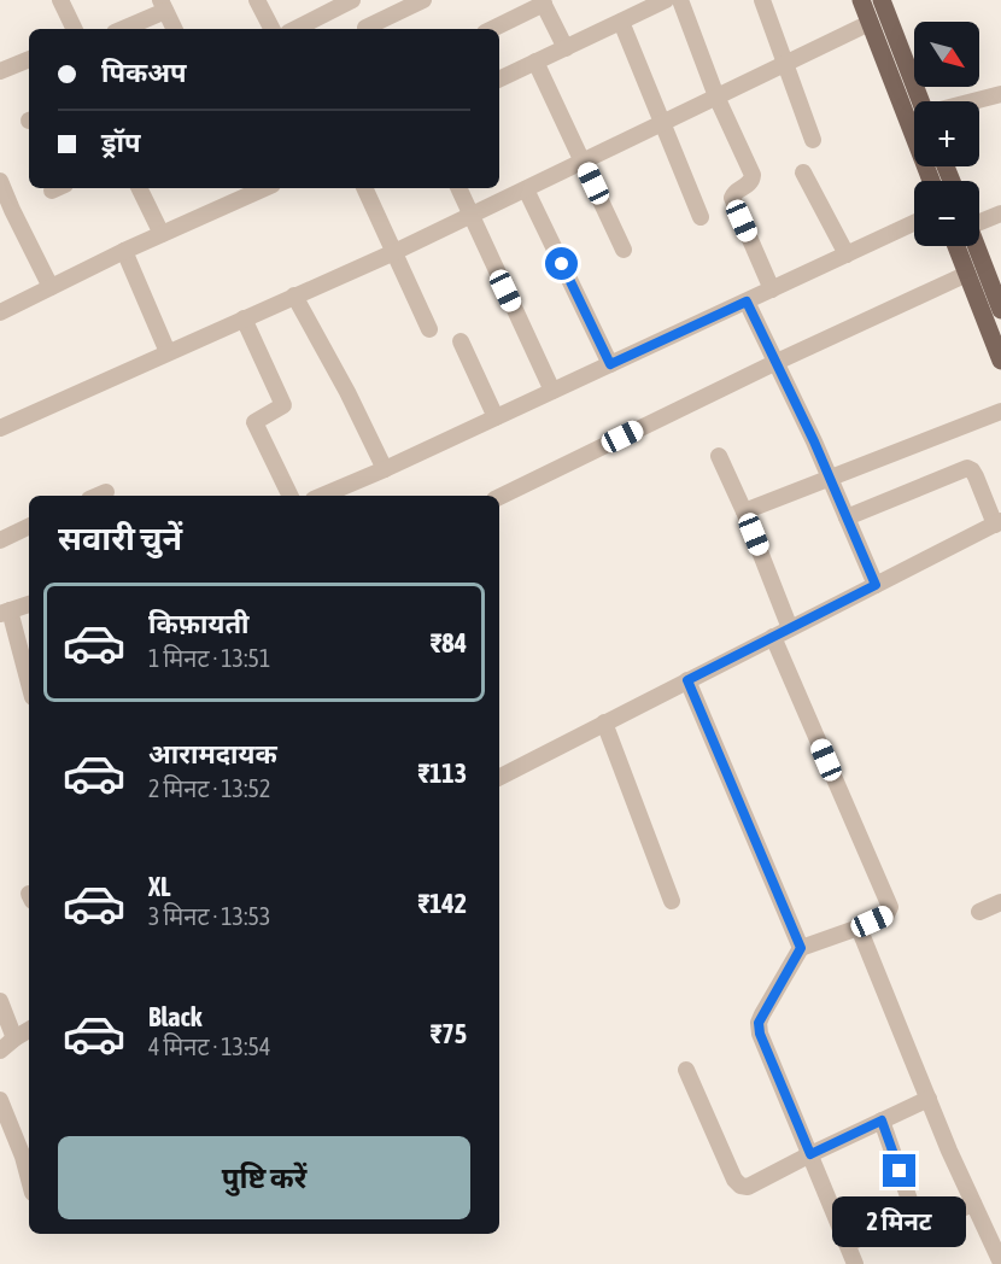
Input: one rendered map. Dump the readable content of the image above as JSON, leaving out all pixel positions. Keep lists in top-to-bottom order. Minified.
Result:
{"north":"bottom right","page":{"map_buttons":["+","−"],"banner":["पिकअप","ड्रॉप"],"heading":"सवारी चुनें","list":[{"name":"किफ़ायती","note":"1 मिनट · 13:51","value":"₹84"},{"name":"आरामदायक","note":"2 मिनट · 13:52","value":"₹113"},{"name":"XL","note":"3 मिनट · 13:53","value":"₹142"},{"name":"Black","note":"4 मिनट · 13:54","value":"₹75"}],"buttons":"पुष्टि करें","bubble":"2 मिनट"}}
